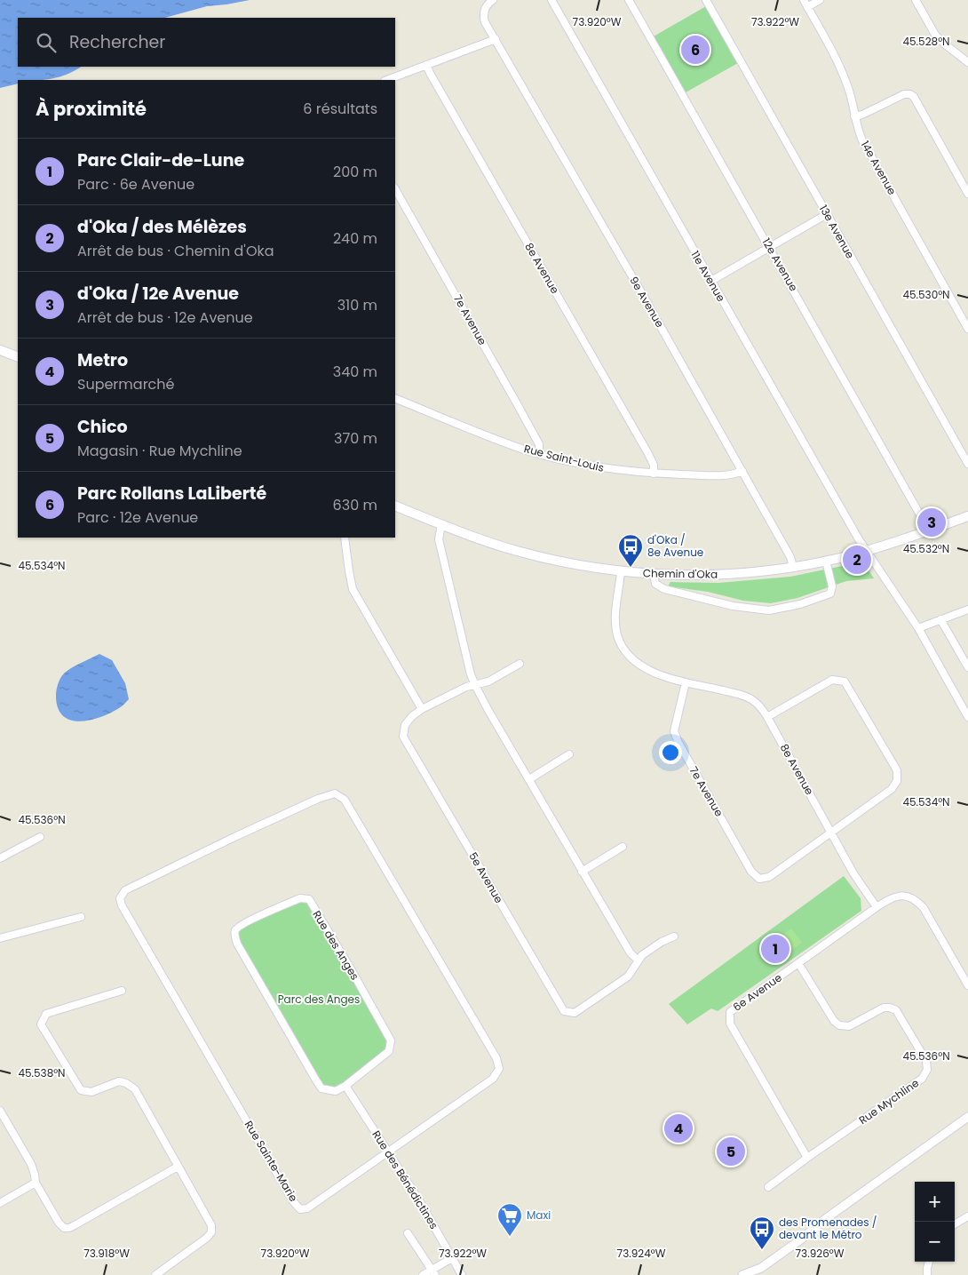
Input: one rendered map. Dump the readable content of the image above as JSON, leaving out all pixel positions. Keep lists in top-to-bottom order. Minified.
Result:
{"streets":{"main road":["Chemin d'Oka"],"street":["14e Avenue","13e Avenue","12e Avenue","8e Avenue","11e Avenue","9e Avenue","7e Avenue","Rue Saint-Louis","5e Avenue","Rue des Anges","6e Avenue","Rue Mychline","Rue Sainte-Marie","Rue des Bénédictines"]},"crossings":[["12e Avenue","Chemin d'Oka"],["8e Avenue","7e Avenue"],["8e Avenue","Rue Saint-Louis"],["8e Avenue","Chemin d'Oka"],["8e Avenue","6e Avenue"],["11e Avenue","Chemin d'Oka"],["9e Avenue","Rue Saint-Louis"],["9e Avenue","Chemin d'Oka"],["7e Avenue","Rue Saint-Louis"],["Rue des Anges","Rue des Bénédictines"],["6e Avenue","Rue Mychline"],["Rue Sainte-Marie","Rue des Bénédictines"]],"parks":["Parc des Anges"],"places":{"bus stop":["d'Oka / 8e Avenue","des Promenades / devant le Métro"],"supermarket":["Maxi"]},"page":{"search":"Rechercher","pins":["6","3","2","1","4","5"],"heading":["À proximité","6 résultats"],"list":[{"mark":"1","name":"Parc Clair-de-Lune","note":"Parc · 6e Avenue","value":"200 m"},{"mark":"2","name":"d'Oka / des Mélèzes","note":"Arrêt de bus · Chemin d'Oka","value":"240 m"},{"mark":"3","name":"d'Oka / 12e Avenue","note":"Arrêt de bus · 12e Avenue","value":"310 m"},{"mark":"4","name":"Metro","note":"Supermarché","value":"340 m"},{"mark":"5","name":"Chico","note":"Magasin · Rue Mychline","value":"370 m"},{"mark":"6","name":"Parc Rollans LaLiberté","note":"Parc · 12e Avenue","value":"630 m"}],"map_buttons":["+","−"]},"coordinates":["73.920°W","73.922°W","45.528°N","45.530°N","45.532°N","45.534°N","45.536°N","45.538°N","73.918°W","73.924°W","73.926°W"]}
